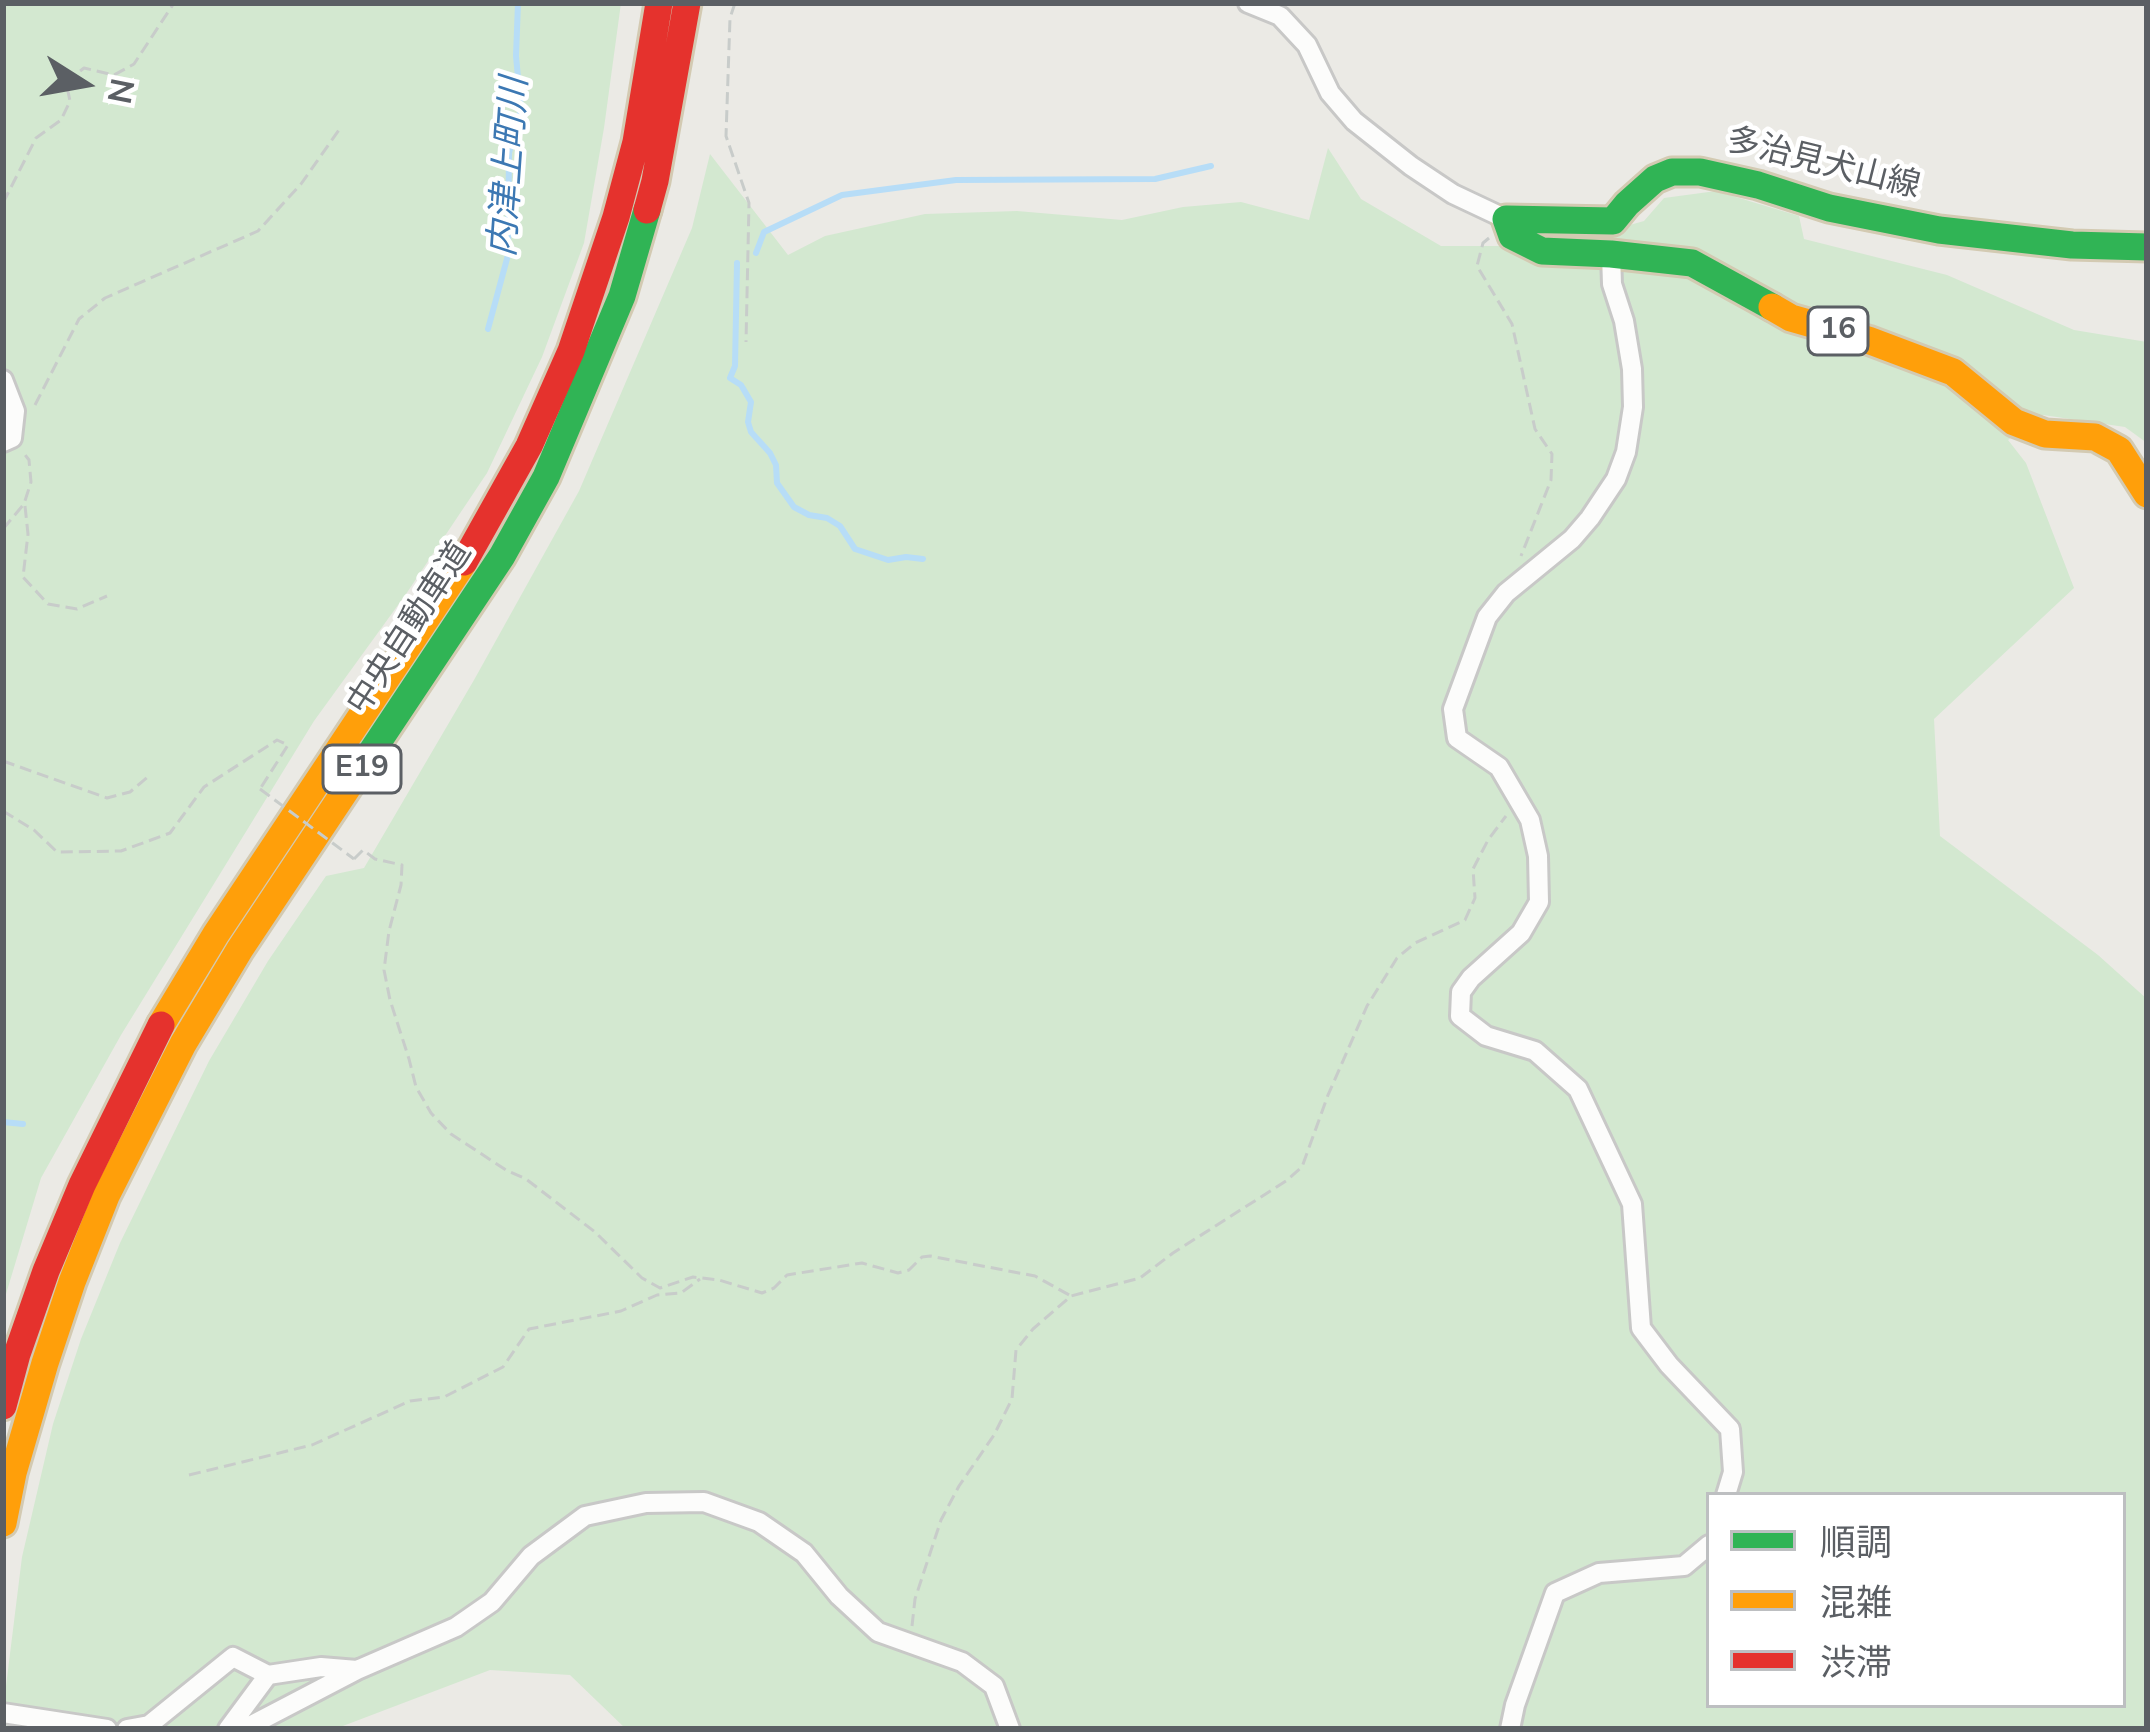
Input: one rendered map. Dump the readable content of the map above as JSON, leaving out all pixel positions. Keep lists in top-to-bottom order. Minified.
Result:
{"streets":{"main road":["多治見犬山線","16","中央自動車道","E19"]},"crossings":[["多治見犬山線","16"]],"water":["内津上町川"],"legend":["順調","混雑","渋滞"],"north":"right"}
